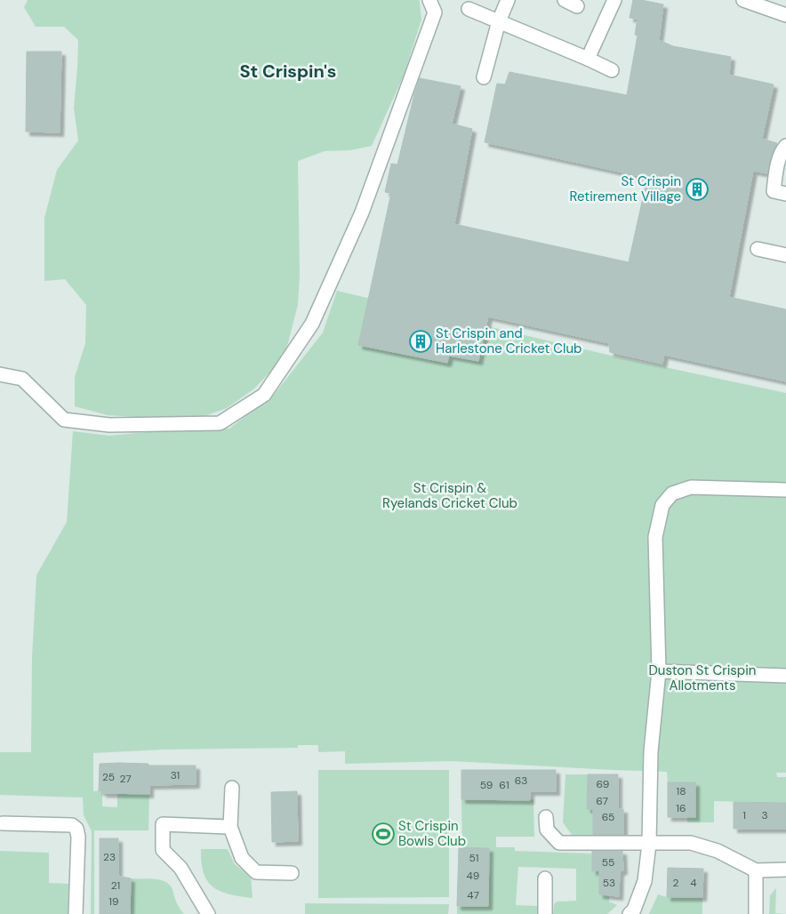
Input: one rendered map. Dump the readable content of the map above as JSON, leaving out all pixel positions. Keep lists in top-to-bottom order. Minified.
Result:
{"districts":["St Crispin's"],"parks":["St Crispin & Ryelands Cricket Club","Duston St Crispin Allotments"],"places":{"building":["St Crispin Retirement Village","St Crispin and Harlestone Cricket Club"],"sports":["St Crispin Bowls Club"]},"house_numbers":["31","25","27","63","69","59","61","18","67","16","1","3","65","23","51","55","49","53","2","4","21","47","19"]}
